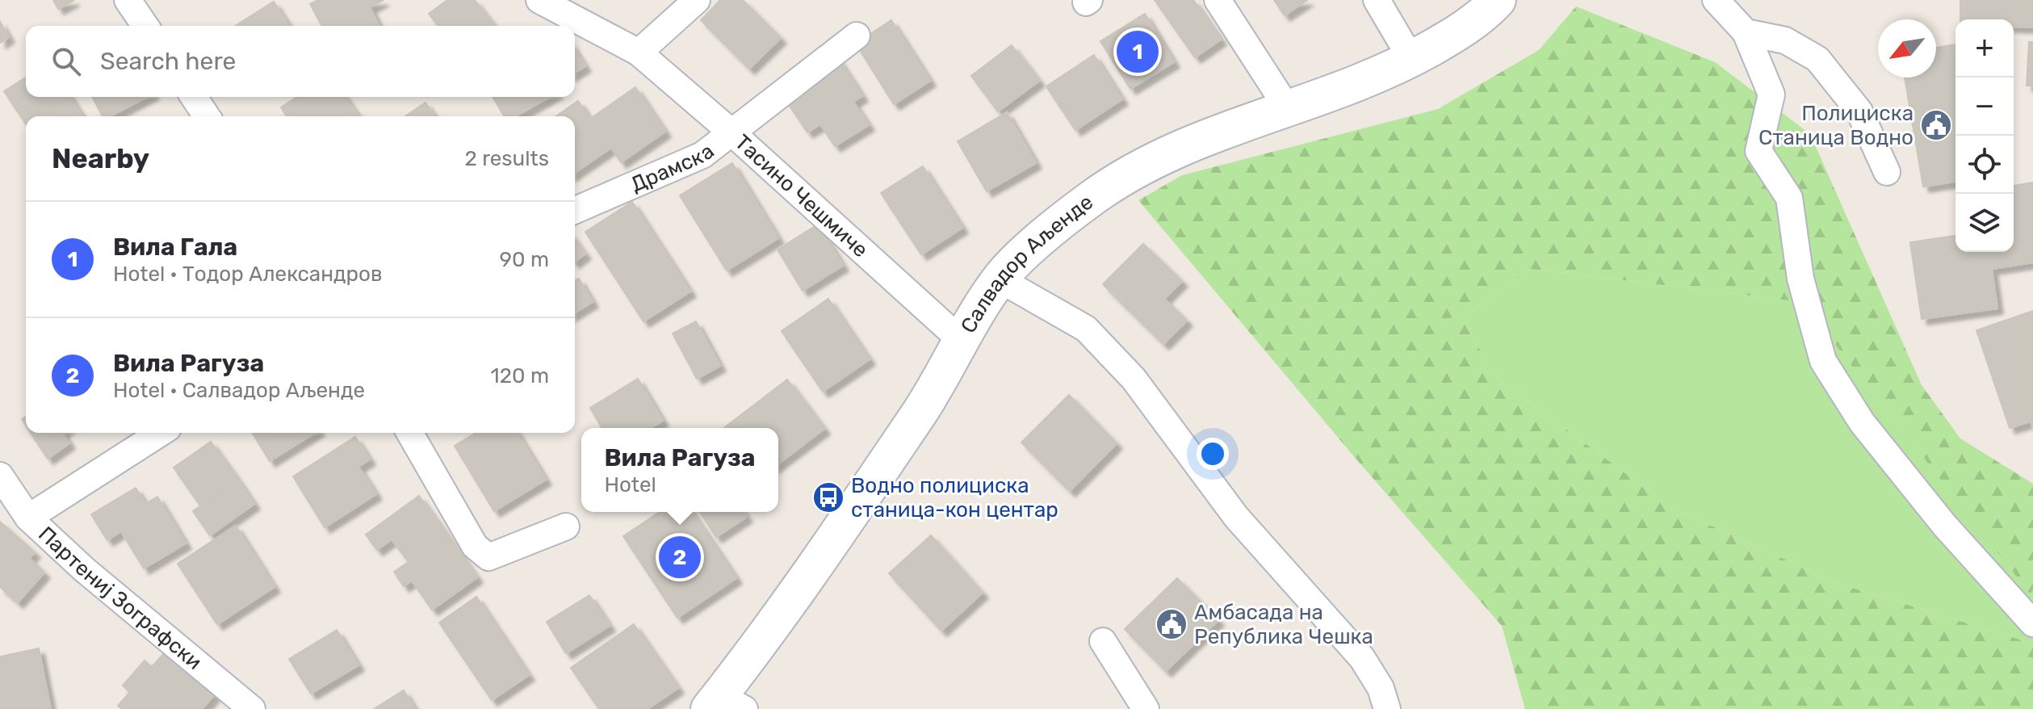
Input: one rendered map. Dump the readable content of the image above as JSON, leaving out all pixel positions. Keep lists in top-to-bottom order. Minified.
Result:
{"streets":{"street":["Драмска","Тасино Чешмиче","Салвадор Аљенде","Партениј Зографски"]},"crossings":[["Драмска","Тасино Чешмиче"],["Тасино Чешмиче","Салвадор Аљенде"]],"places":{"public building":["Полициска Станица Водно","Амбасада на Република Чешка"],"bus stop":["Водно полициска станица-кон центар"]},"north":"bottom left","page":{"map_buttons":["+","−"],"search":"Search here","pins":["1","2"],"heading":["Nearby","2 results"],"list":[{"mark":"1","name":"Вила Гала","note":"Hotel · Тодор Александров","value":"90 m"},{"mark":"2","name":"Вила Рагуза","note":"Hotel · Салвадор Аљенде","value":"120 m"}],"popup":["Вила Рагуза","Hotel"]}}
